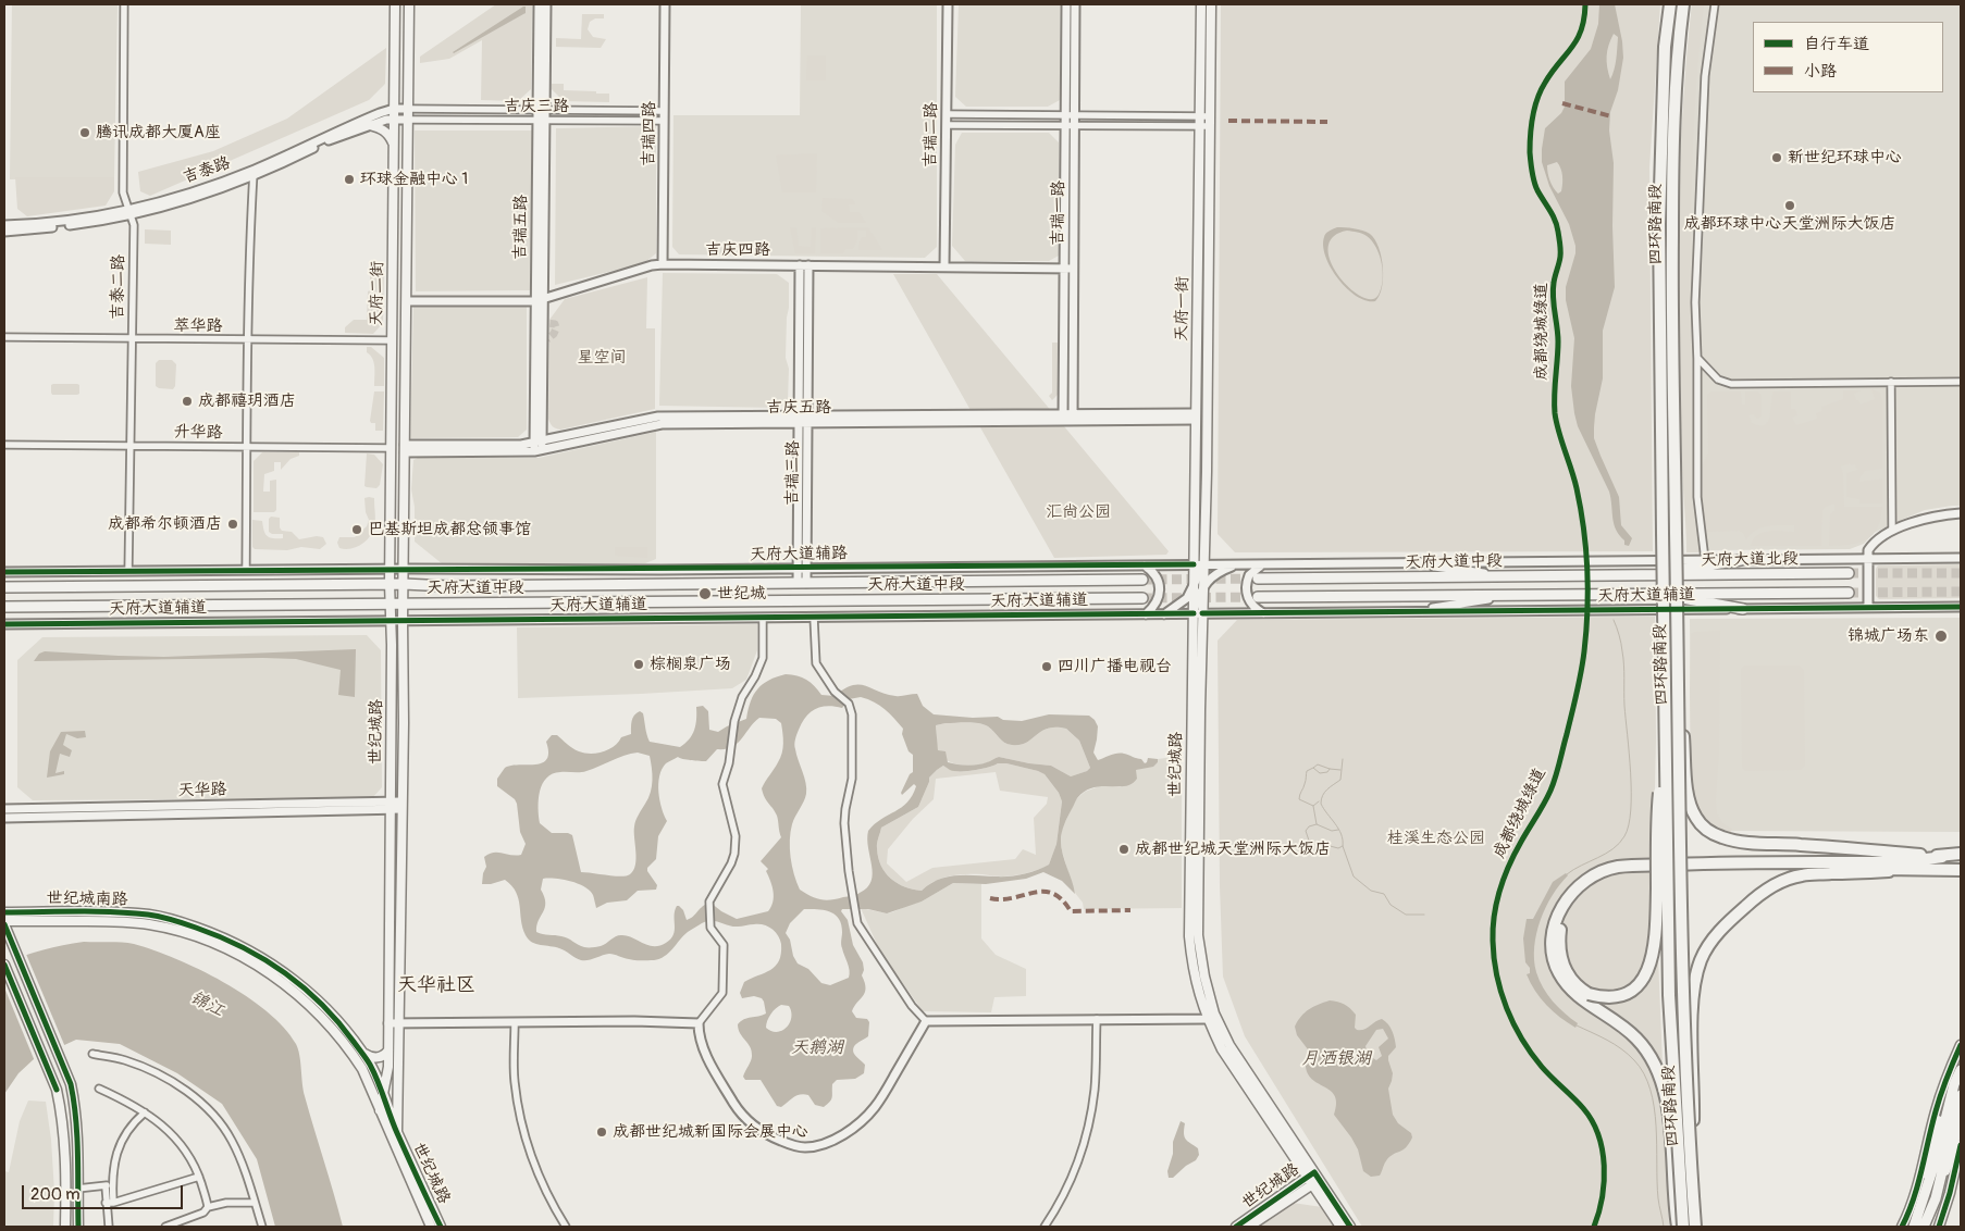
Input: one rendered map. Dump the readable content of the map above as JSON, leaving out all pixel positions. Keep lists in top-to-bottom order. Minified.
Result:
{"streets":{"highway":["四环路南段"],"main road":["天府二街","天府一街","天府大道北段","天府大道中段","世纪城路","世纪城南路"],"street":["吉庆三路","吉瑞四路","吉瑞二路","吉泰路","吉瑞一路","吉瑞五路","吉庆四路","吉泰二路","萃华路","吉庆五路","升华路","吉瑞三路","天府大道辅路","天府大道辅道","天华路"],"cycle path":["成都绕城绿道"]},"crossings":[["吉庆三路","吉瑞四路"],["吉庆三路","吉泰路"],["吉庆三路","吉瑞五路"],["吉庆三路","天府二街"],["吉瑞四路","吉庆四路"],["吉瑞二路","吉庆四路"],["吉泰路","吉泰二路"],["吉泰路","天府二街"],["吉瑞一路","吉庆四路"],["吉瑞一路","吉庆五路"],["吉瑞五路","吉庆四路"],["吉瑞五路","吉庆五路"],["吉庆四路","天府二街"],["吉庆四路","吉瑞三路"],["吉泰二路","萃华路"],["吉泰二路","升华路"],["天府二街","萃华路"],["天府二街","吉庆五路"],["天府二街","升华路"],["天府二街","天府大道辅路"],["天府二街","天府大道中段"],["天府二街","世纪城路"],["天府一街","吉庆五路"],["天府一街","天府大道辅路"],["天府一街","天府大道辅道"],["天府一街","世纪城路"],["吉庆五路","吉瑞三路"],["吉瑞三路","天府大道辅路"],["吉瑞三路","天府大道中段"],["天府大道北段","天府大道中段"],["天府大道中段","世纪城路"],["天府大道辅道","世纪城路"],["世纪城路","天华路"],["世纪城路","世纪城南路"]],"districts":["天华社区"],"water":["锦江","天鹅湖","月洒银湖"],"parks":["星空间","汇尚公园","桂溪生态公园"],"places":["腾讯成都大厦A座","新世纪环球中心","环球金融中心 1","成都环球中心天堂洲际大饭店","成都禧玥酒店","成都希尔顿酒店","巴基斯坦成都总领事馆","世纪城","锦城广场东","棕榈泉广场","四川广播电视台","成都世纪城天堂洲际大饭店","成都世纪城新国际会展中心"],"legend":["自行车道","小路"],"scale_bar":"200 m"}
